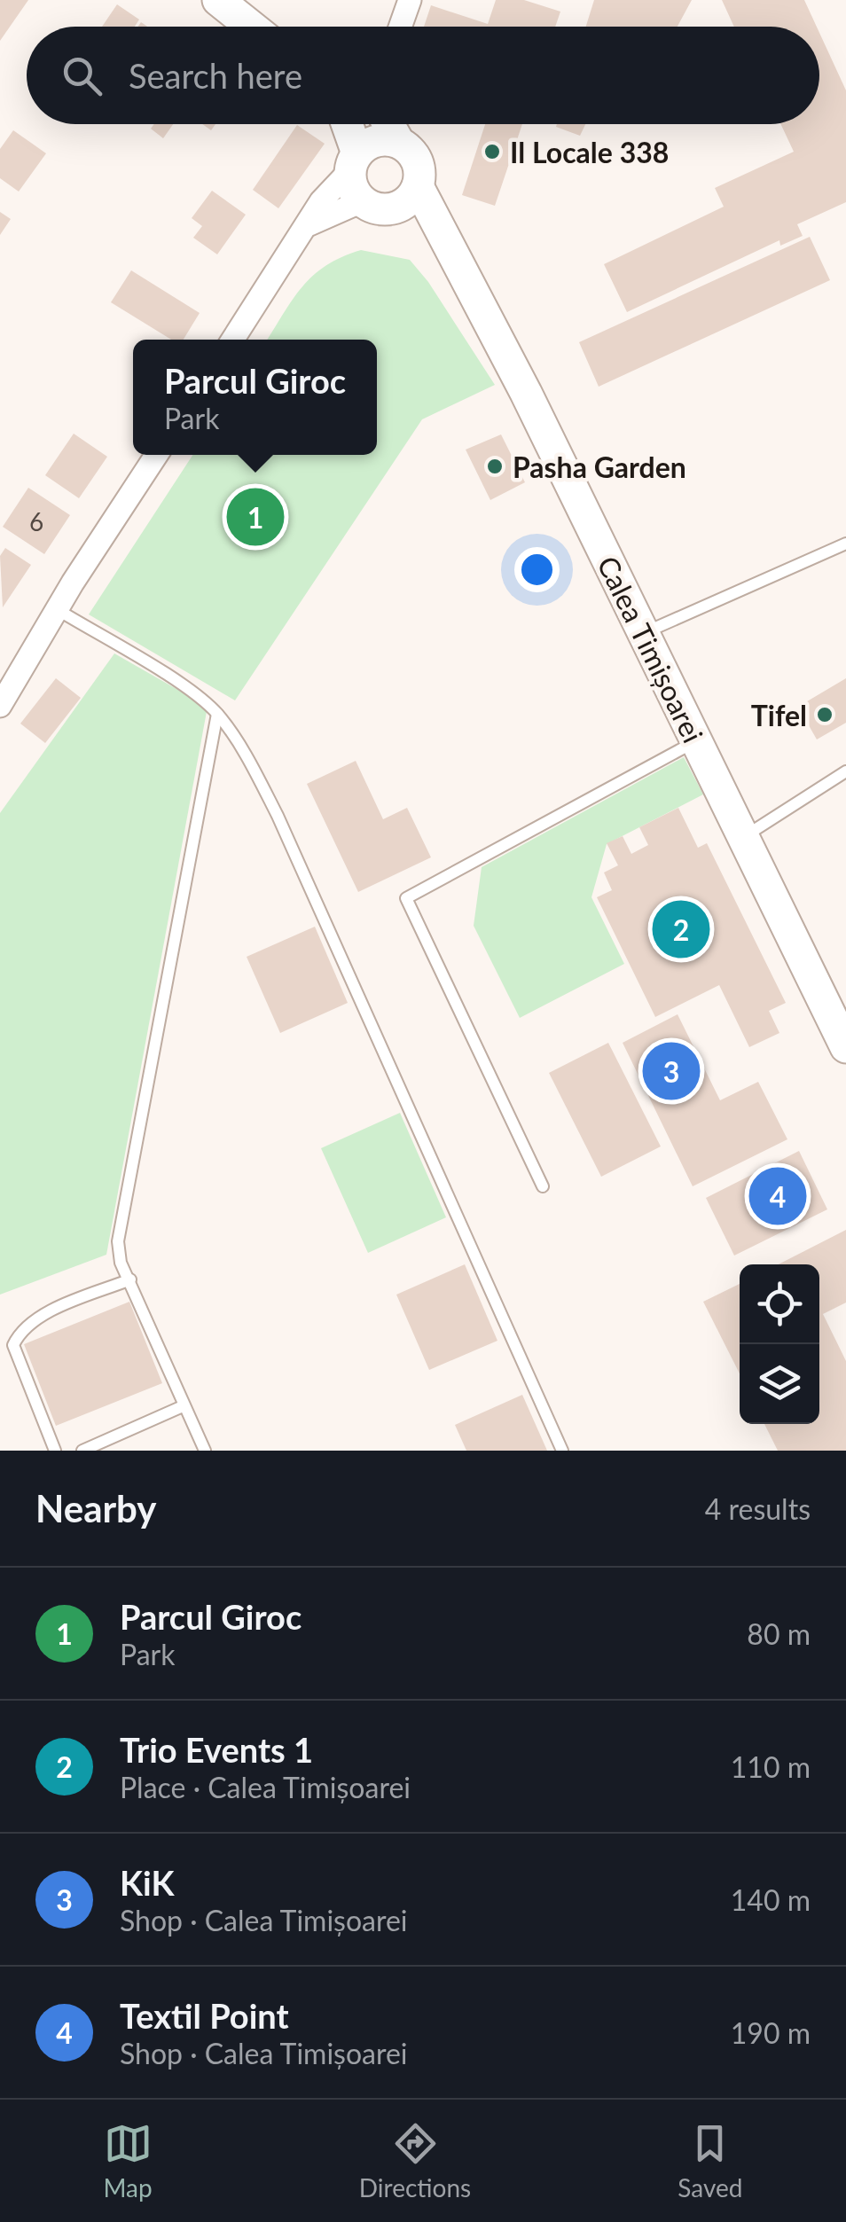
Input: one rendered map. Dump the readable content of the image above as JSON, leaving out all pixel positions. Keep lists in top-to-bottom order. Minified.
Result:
{"streets":{"main road":["Calea Timișoarei"]},"places":["Il Locale 338","Pasha Garden","Tifel"],"house_numbers":["6"],"page":{"search":"Search here","popup":["Parcul Giroc","Park"],"pins":["1","2","3","4"],"heading":["Nearby","4 results"],"list":[{"mark":"1","name":"Parcul Giroc","note":"Park","value":"80 m"},{"mark":"2","name":"Trio Events 1","note":"Place · Calea Timișoarei","value":"110 m"},{"mark":"3","name":"KiK","note":"Shop · Calea Timișoarei","value":"140 m"},{"mark":"4","name":"Textil Point","note":"Shop · Calea Timișoarei","value":"190 m"}],"nav":["Map","Directions","Saved"]}}
